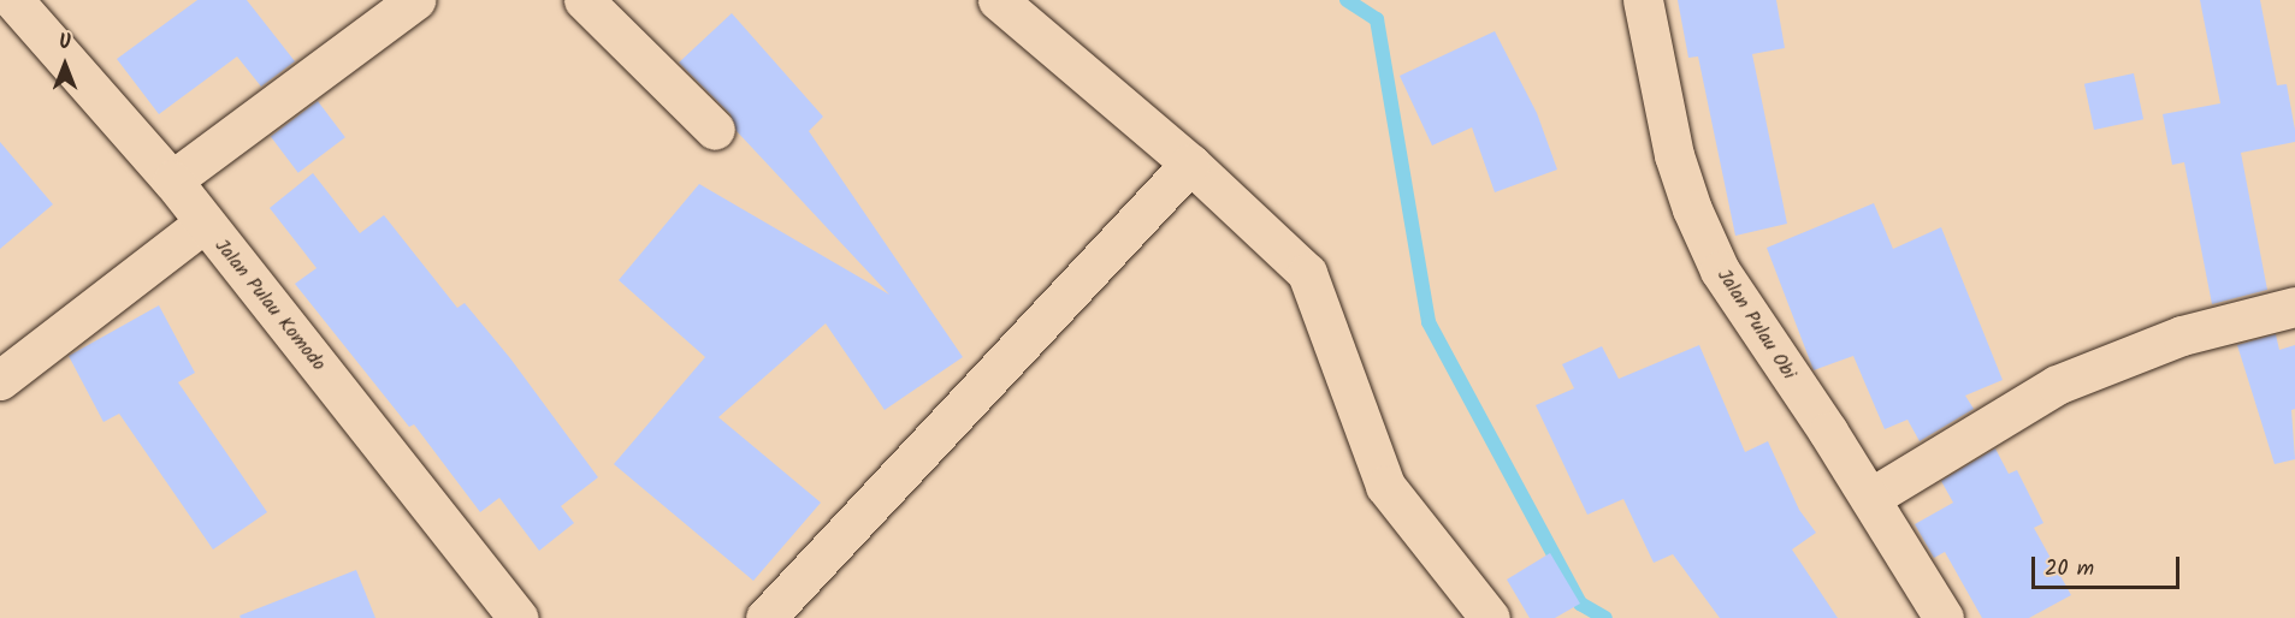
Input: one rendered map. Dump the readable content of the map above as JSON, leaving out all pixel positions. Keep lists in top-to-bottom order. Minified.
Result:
{"streets":{"street":["Jalan Pulau Komodo","Jalan Pulau Obi"]},"scale_bar":"20 m","north":"top"}
